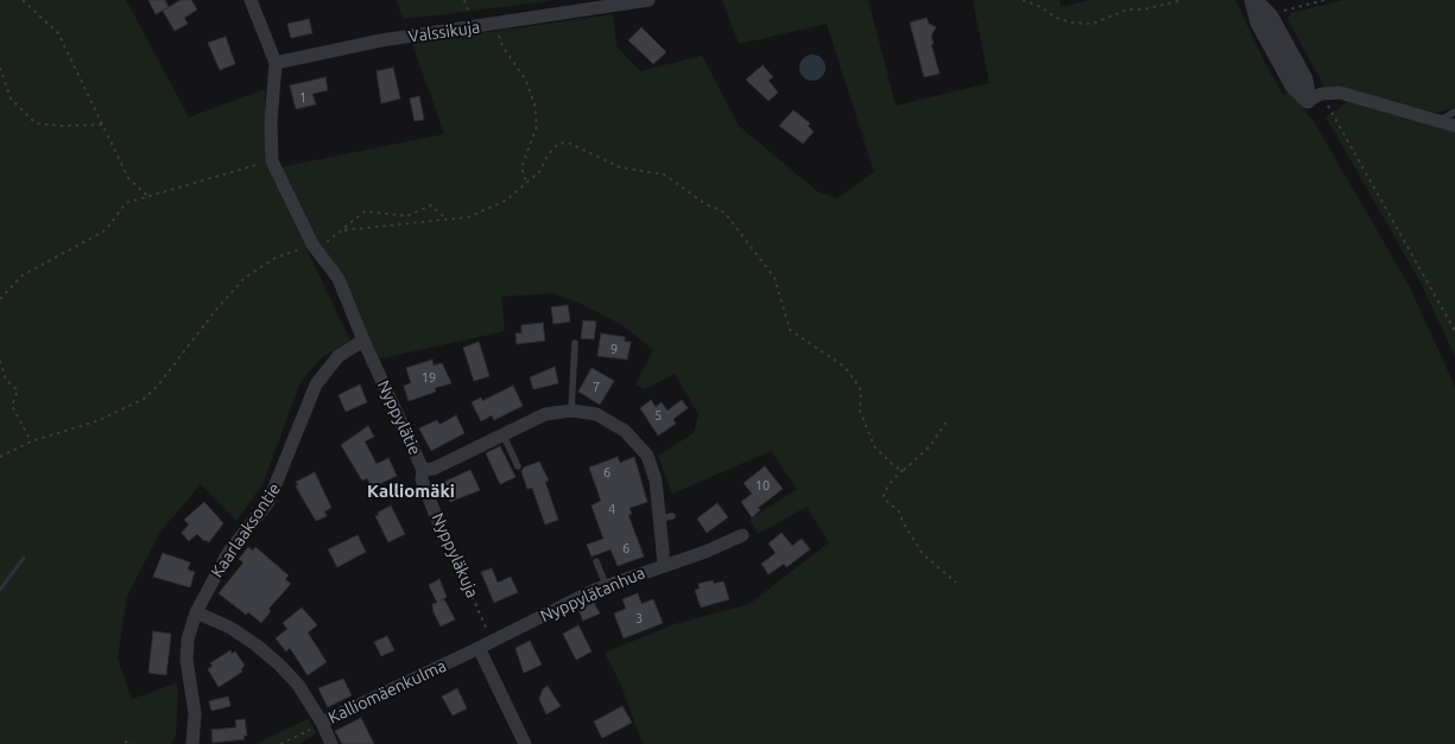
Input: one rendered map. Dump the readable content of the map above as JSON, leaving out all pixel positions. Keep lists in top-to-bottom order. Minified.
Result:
{"streets":{"street":["Valssikuja","Nyppylätie","Kaarlaaksontie","Nyppyläkuja","Nyppylätanhua","Kalliomäenkulma"]},"crossings":[["Valssikuja","Nyppylätie"],["Nyppylätie","Kaarlaaksontie"],["Nyppylätie","Nyppyläkuja"],["Nyppylätie","Nyppylätanhua"],["Kaarlaaksontie","Kalliomäenkulma"],["Nyppyläkuja","Nyppylätanhua"],["Nyppylätanhua","Kalliomäenkulma"]],"districts":["Kalliomäki"],"house_numbers":["1","9","19","7","5","6","10","4","6","3"]}
